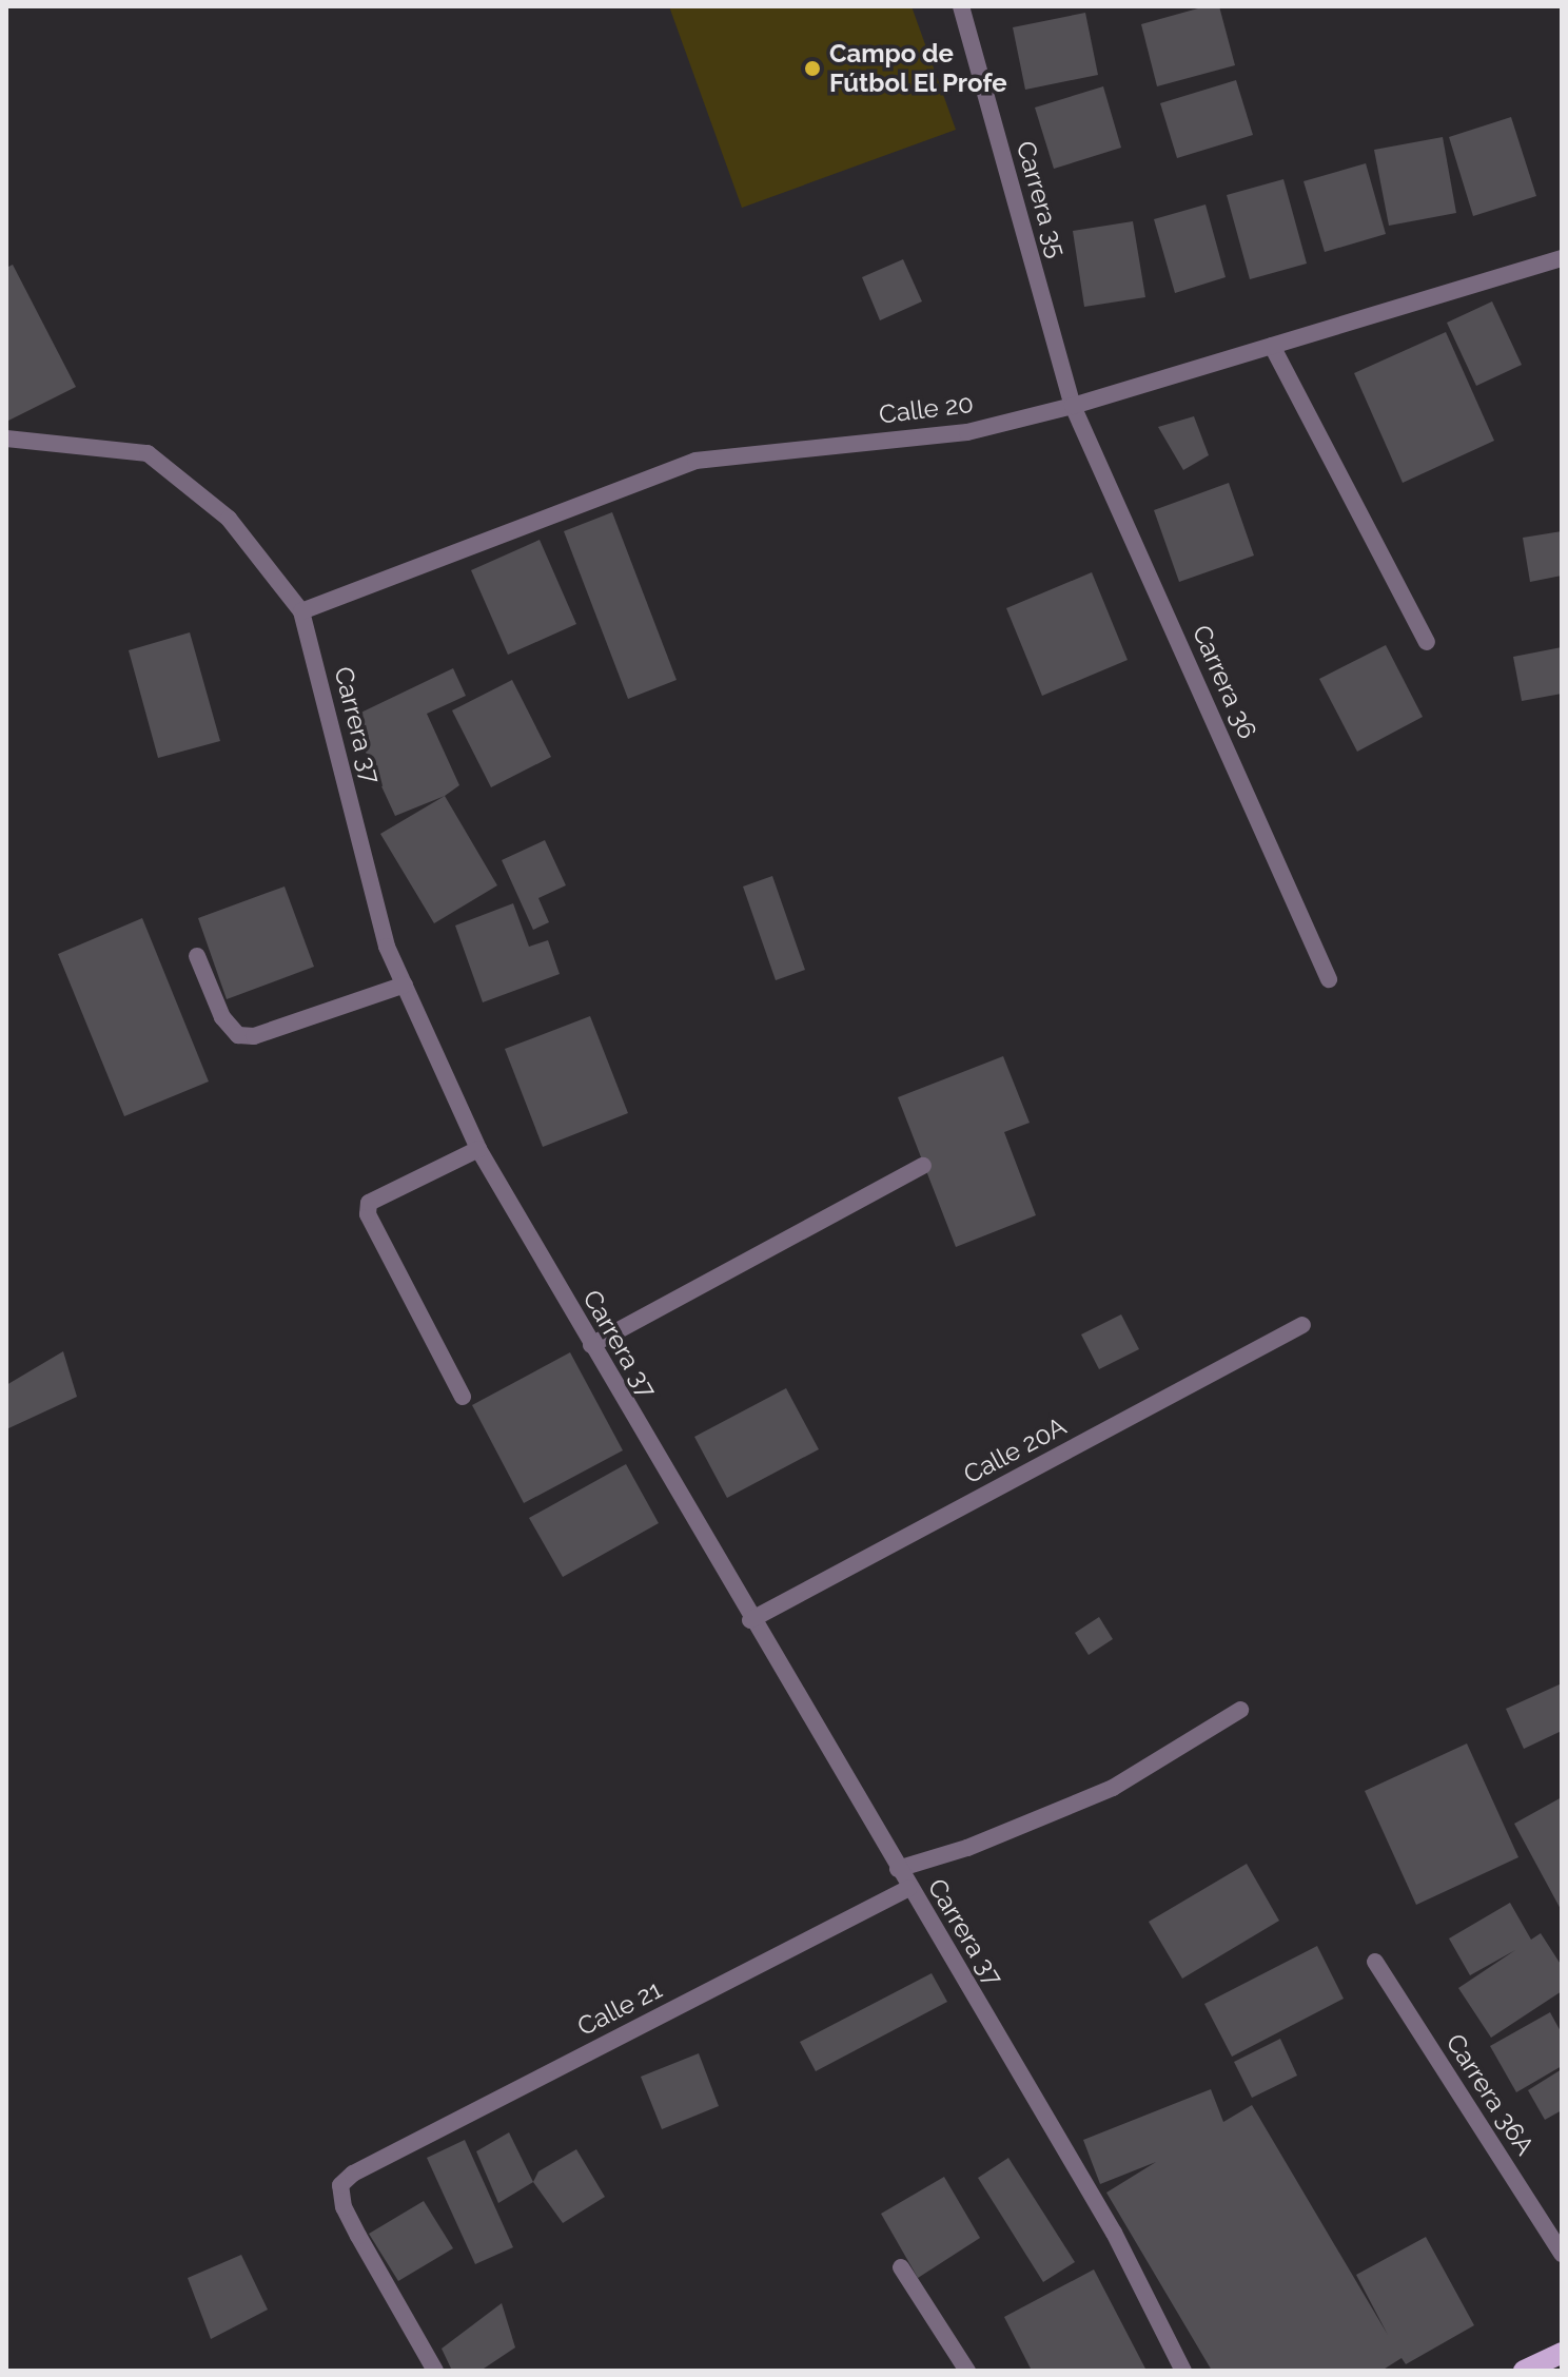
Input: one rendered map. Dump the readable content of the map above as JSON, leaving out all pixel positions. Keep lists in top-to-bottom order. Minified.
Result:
{"streets":{"street":["Carrera 35","Calle 20","Carrera 36","Carrera 37","Calle 20A","Calle 21","Carrera 36A"]},"crossings":[["Carrera 35","Calle 20"],["Carrera 35","Carrera 36"],["Calle 20","Carrera 36"],["Calle 20","Carrera 37"],["Carrera 37","Calle 20A"],["Carrera 37","Calle 21"]],"places":["Campo de Fútbol El Profe"]}
